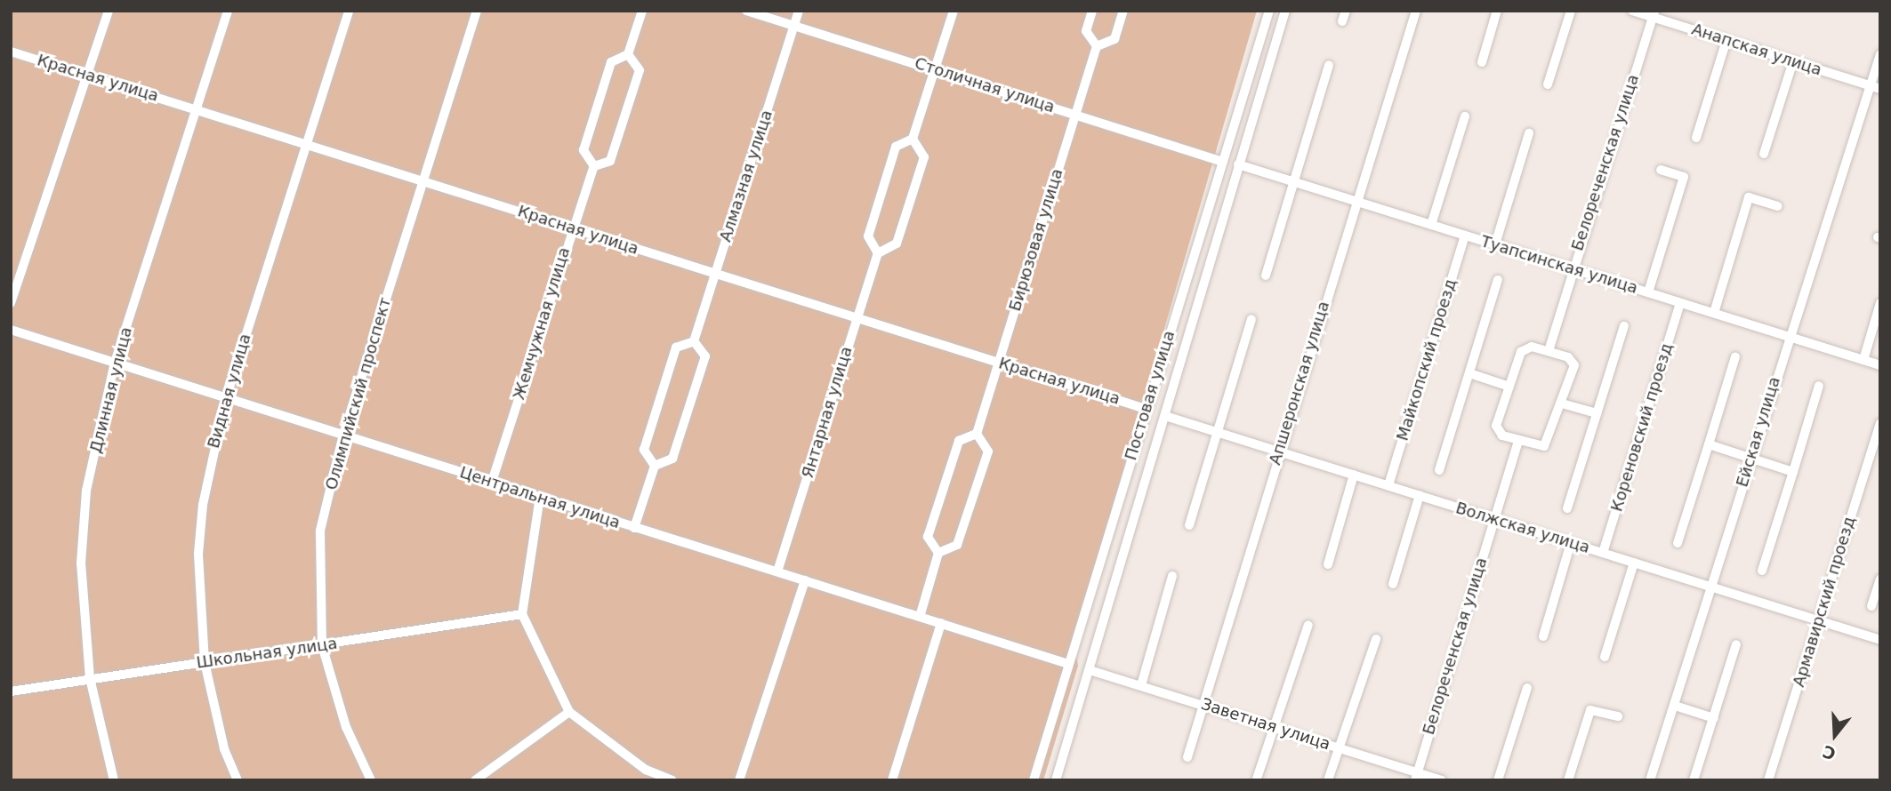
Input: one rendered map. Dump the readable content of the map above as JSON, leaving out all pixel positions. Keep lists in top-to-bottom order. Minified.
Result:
{"streets":{"street":["Анапская улица","Красная улица","Столичная улица","Белореченская улица","Алмазная улица","Бирюзовая улица","Туапсинская улица","Жемчужная улица","Майкопский проезд","Апшеронская улица","Длинная улица","Видная улица","Олимпийский проспект","Постовая улица","Янтарная улица","Кореновский проезд","Ейская улица","Центральная улица","Волжская улица","Армавирский проезд","Школьная улица","Заветная улица"]},"crossings":[["Анапская улица","Белореченская улица"],["Анапская улица","Ейская улица"],["Красная улица","Алмазная улица"],["Красная улица","Бирюзовая улица"],["Красная улица","Жемчужная улица"],["Красная улица","Длинная улица"],["Красная улица","Видная улица"],["Красная улица","Олимпийский проспект"],["Красная улица","Постовая улица"],["Красная улица","Янтарная улица"],["Столичная улица","Алмазная улица"],["Столичная улица","Бирюзовая улица"],["Столичная улица","Постовая улица"],["Белореченская улица","Туапсинская улица"],["Белореченская улица","Волжская улица"],["Белореченская улица","Заветная улица"],["Туапсинская улица","Майкопский проезд"],["Туапсинская улица","Апшеронская улица"],["Туапсинская улица","Постовая улица"],["Туапсинская улица","Кореновский проезд"],["Туапсинская улица","Ейская улица"],["Жемчужная улица","Центральная улица"],["Майкопский проезд","Волжская улица"],["Апшеронская улица","Волжская улица"],["Апшеронская улица","Заветная улица"],["Длинная улица","Центральная улица"],["Длинная улица","Школьная улица"],["Видная улица","Центральная улица"],["Видная улица","Школьная улица"],["Олимпийский проспект","Центральная улица"],["Олимпийский проспект","Школьная улица"],["Постовая улица","Центральная улица"],["Постовая улица","Волжская улица"],["Постовая улица","Заветная улица"],["Янтарная улица","Центральная улица"],["Кореновский проезд","Волжская улица"],["Ейская улица","Волжская улица"],["Волжская улица","Армавирский проезд"]],"north":"bottom"}
